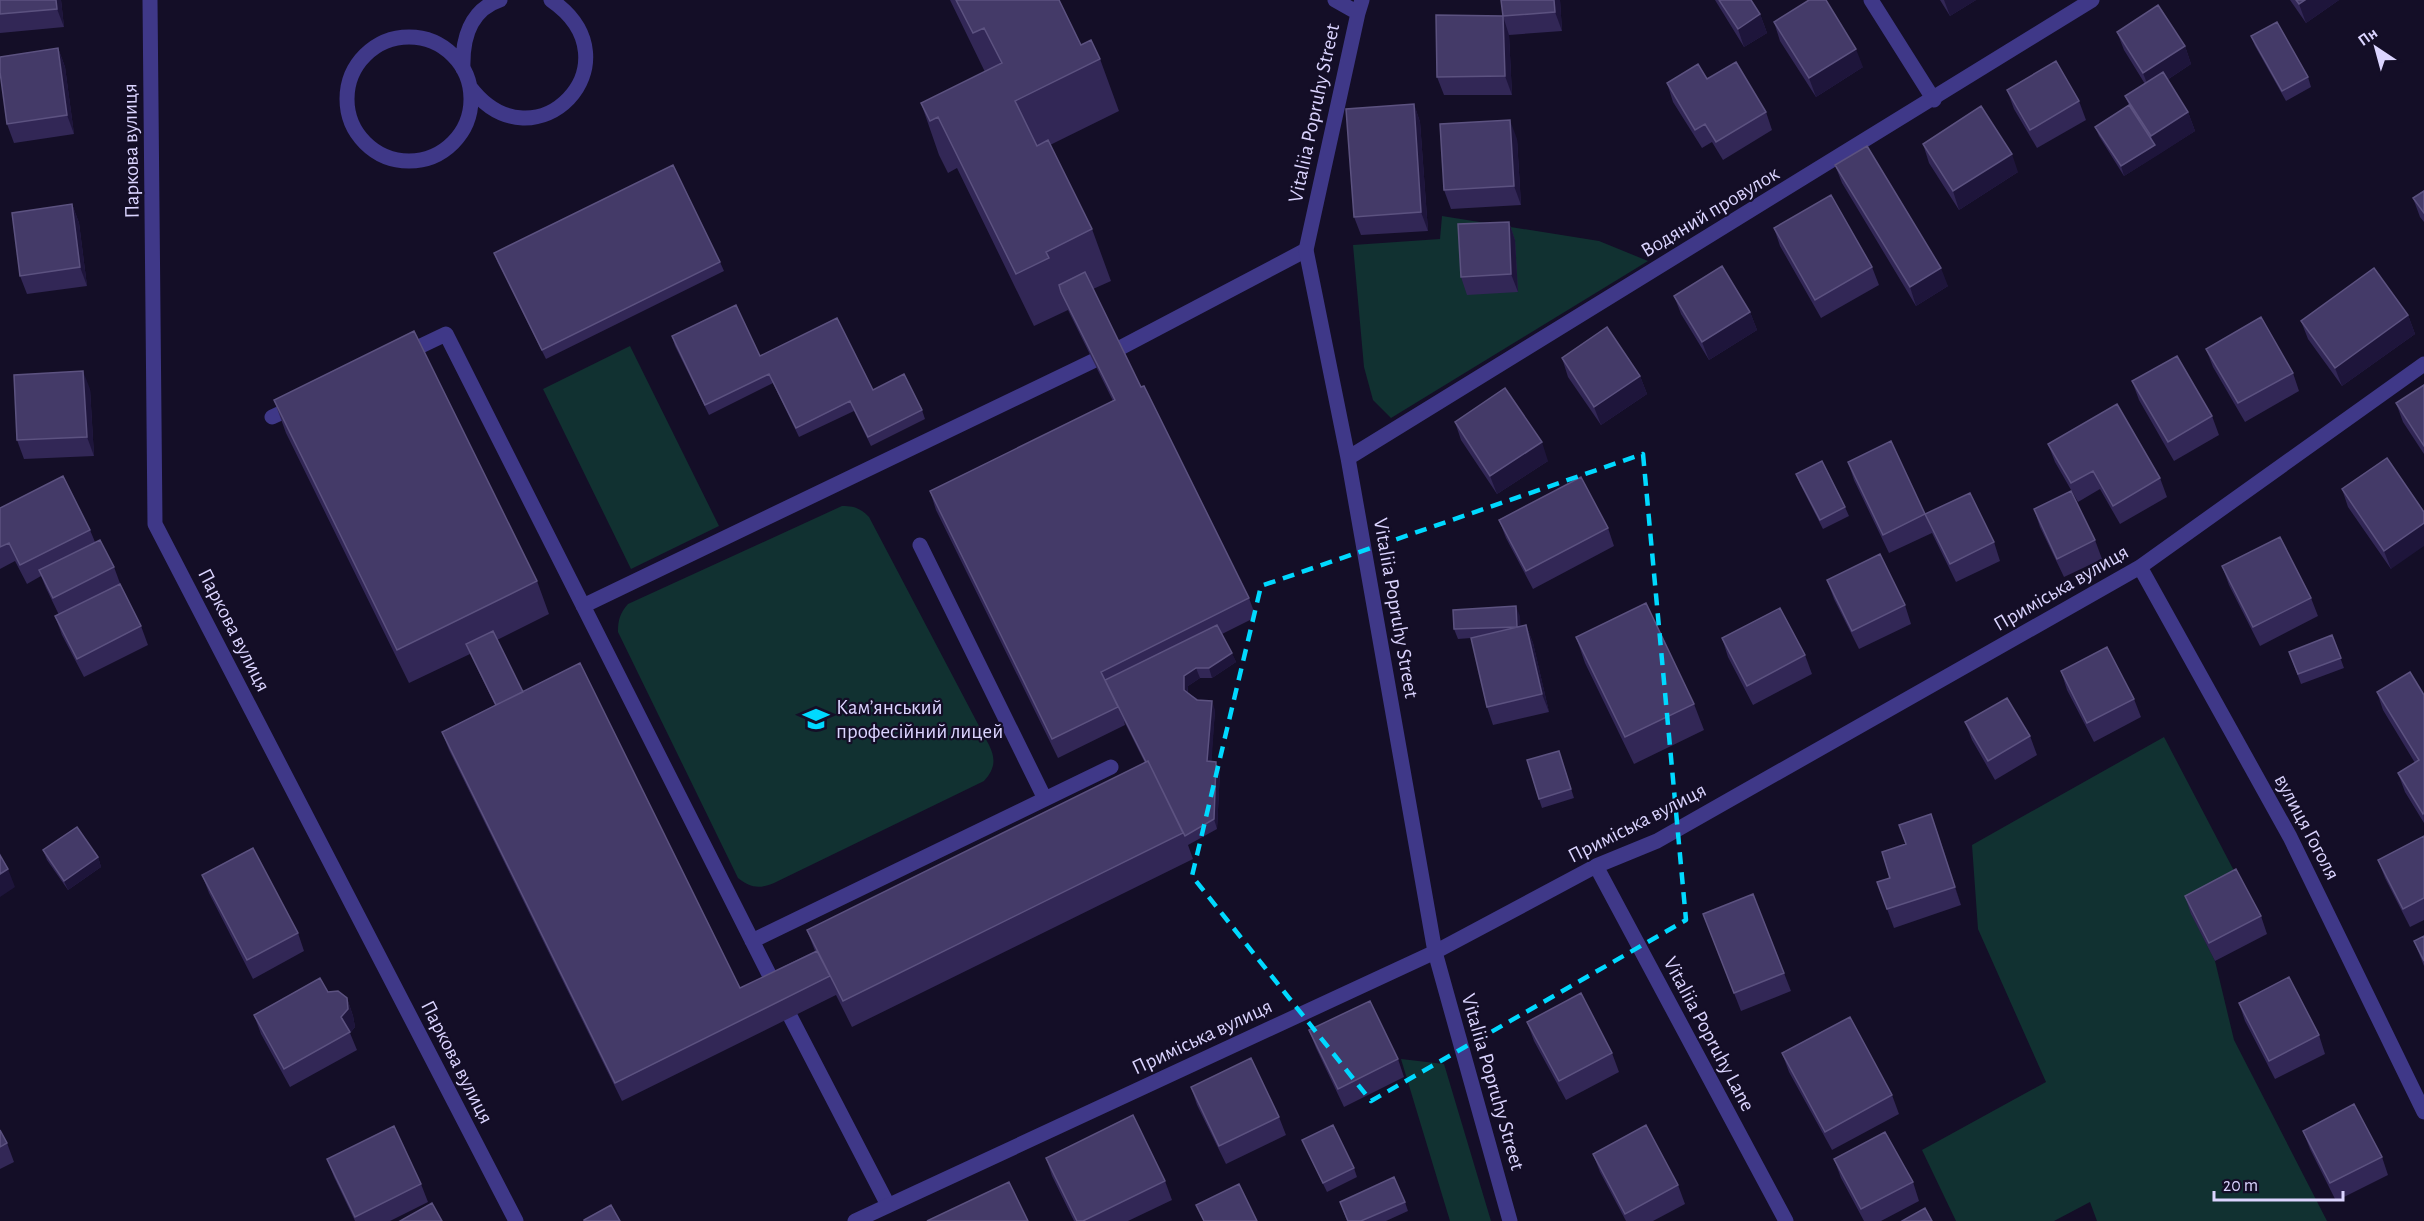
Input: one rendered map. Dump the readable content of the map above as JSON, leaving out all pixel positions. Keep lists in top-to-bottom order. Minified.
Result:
{"streets":{"street":["Vitaliia Popruhy Street","Паркова вулиця","Водяний провулок","Приміська вулиця","вулиця Гоголя","Vitaliia Popruhy Lane"]},"crossings":[["Vitaliia Popruhy Street","Водяний провулок"],["Vitaliia Popruhy Street","Приміська вулиця"],["Приміська вулиця","вулиця Гоголя"],["Приміська вулиця","Vitaliia Popruhy Lane"]],"places":{"school or university":["Кам’янський професійний лицей"]},"scale_bar":"20 m","north":"top left"}
